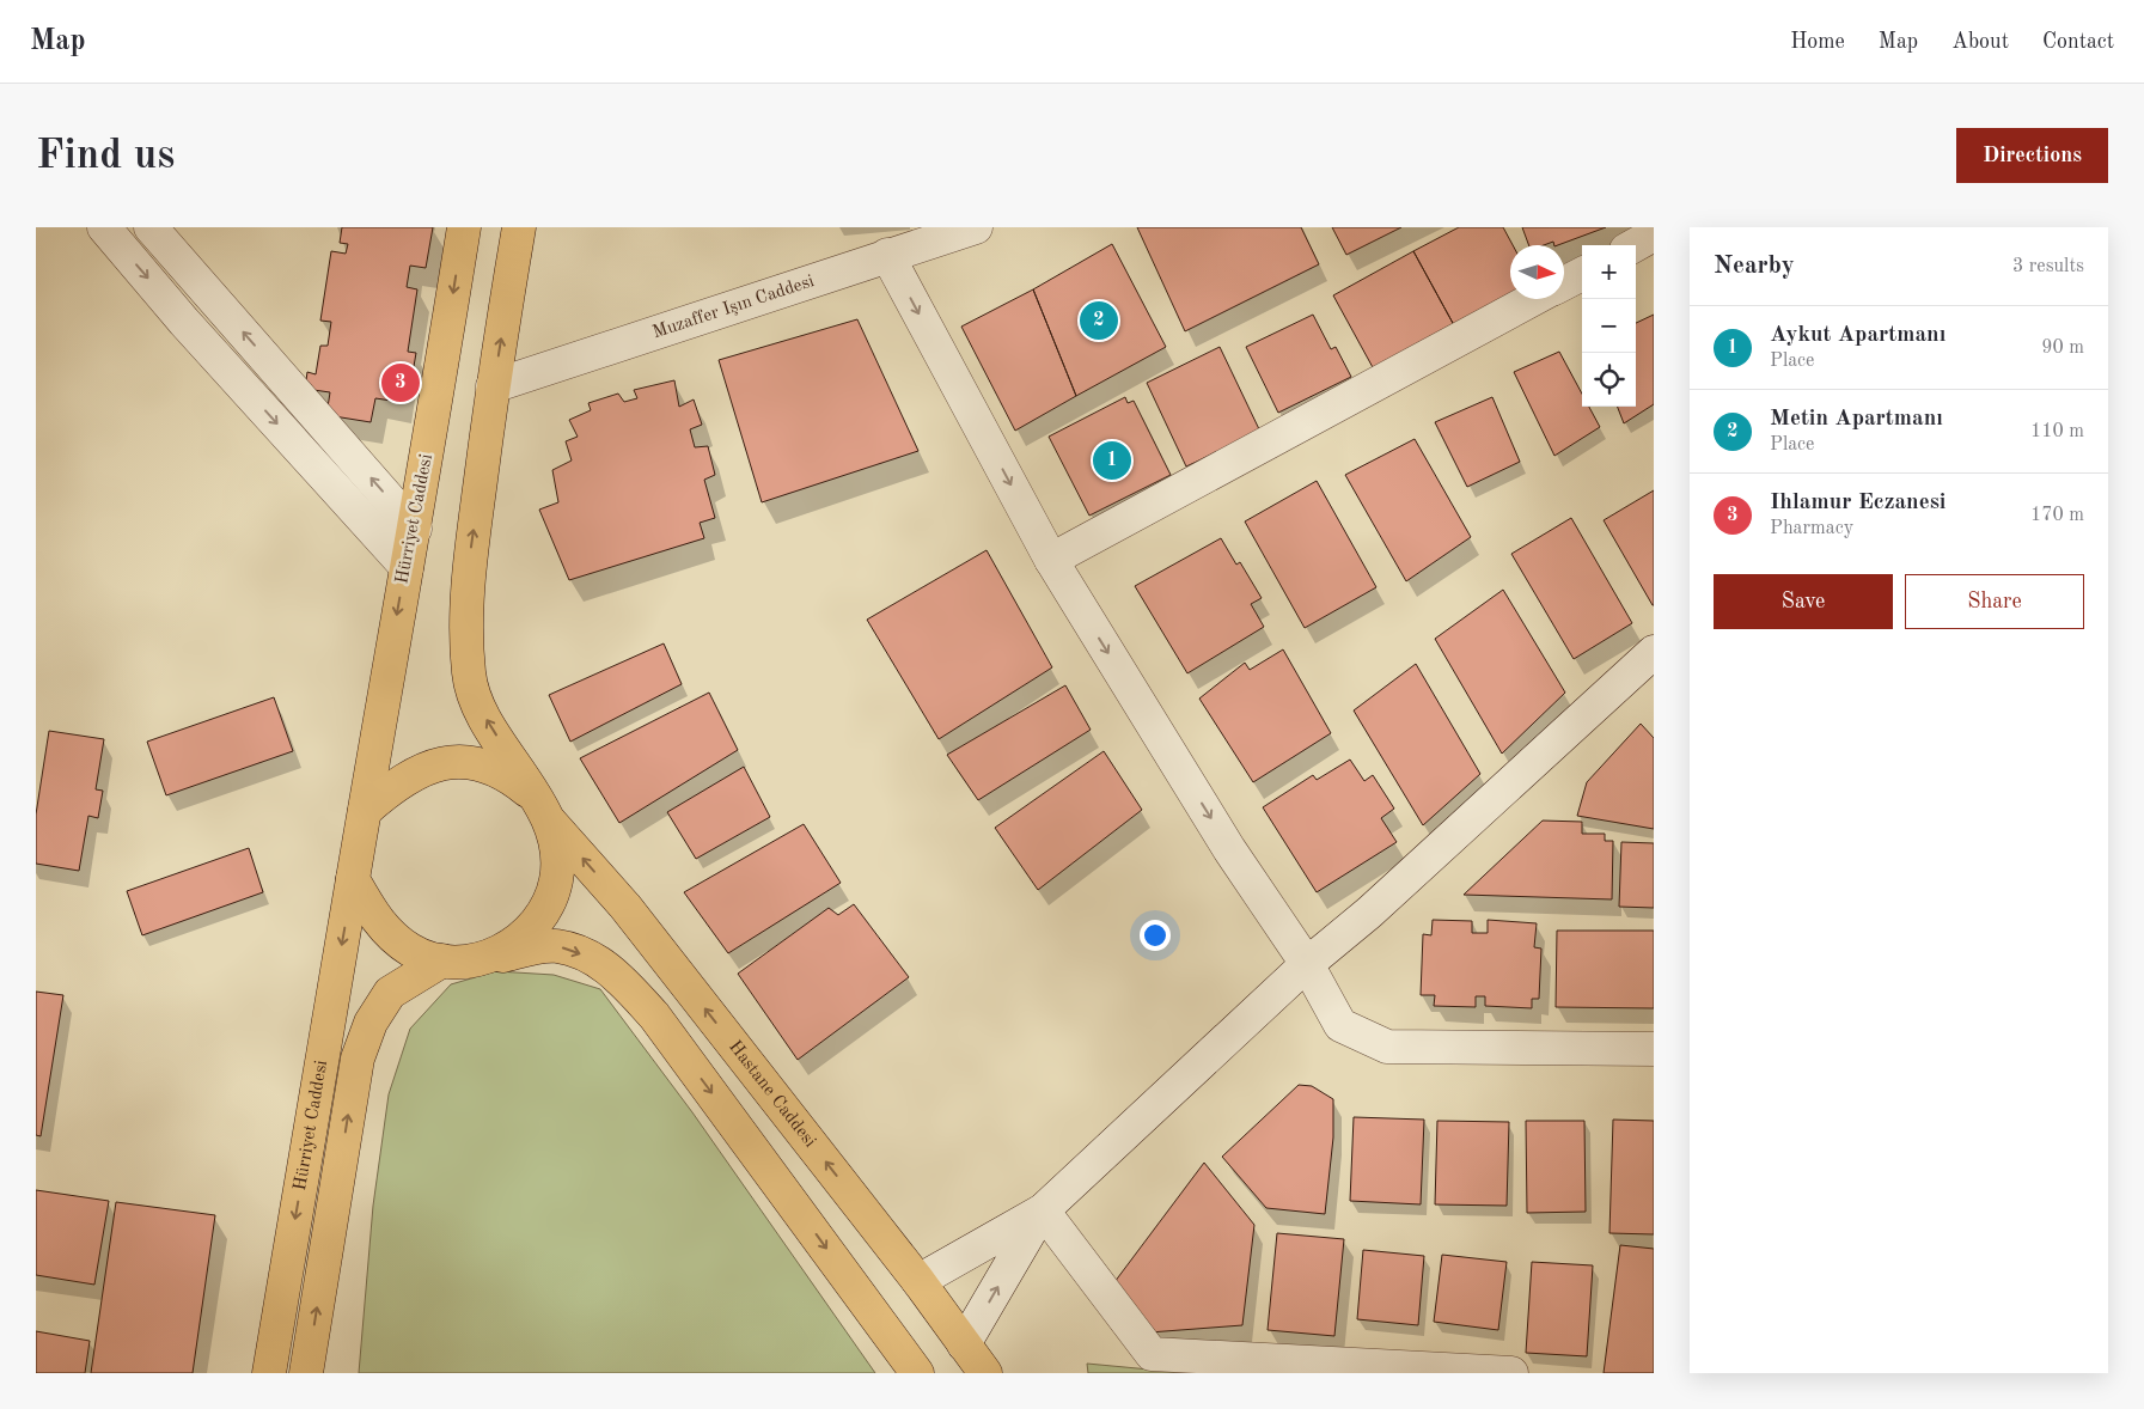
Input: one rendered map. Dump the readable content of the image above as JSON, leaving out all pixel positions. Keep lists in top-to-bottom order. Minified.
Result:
{"streets":{"main road":["Hürriyet Caddesi","Hastane Caddesi"],"street":["Muzaffer Işın Caddesi"]},"crossings":[["Muzaffer Işın Caddesi","Hürriyet Caddesi"],["Hürriyet Caddesi","Hastane Caddesi"]],"north":"right","page":{"header":"Map","nav":["Home","Map","About","Contact"],"buttons":["Directions",["Save","Share"]],"title":"Find us","heading":["Nearby","3 results"],"map_buttons":["+","−"],"pins":["2","3","1"],"list":[{"mark":"1","name":"Aykut Apartmanı","note":"Place","value":"90 m"},{"mark":"2","name":"Metin Apartmanı","note":"Place","value":"110 m"},{"mark":"3","name":"Ihlamur Eczanesi","note":"Pharmacy","value":"170 m"}]}}
